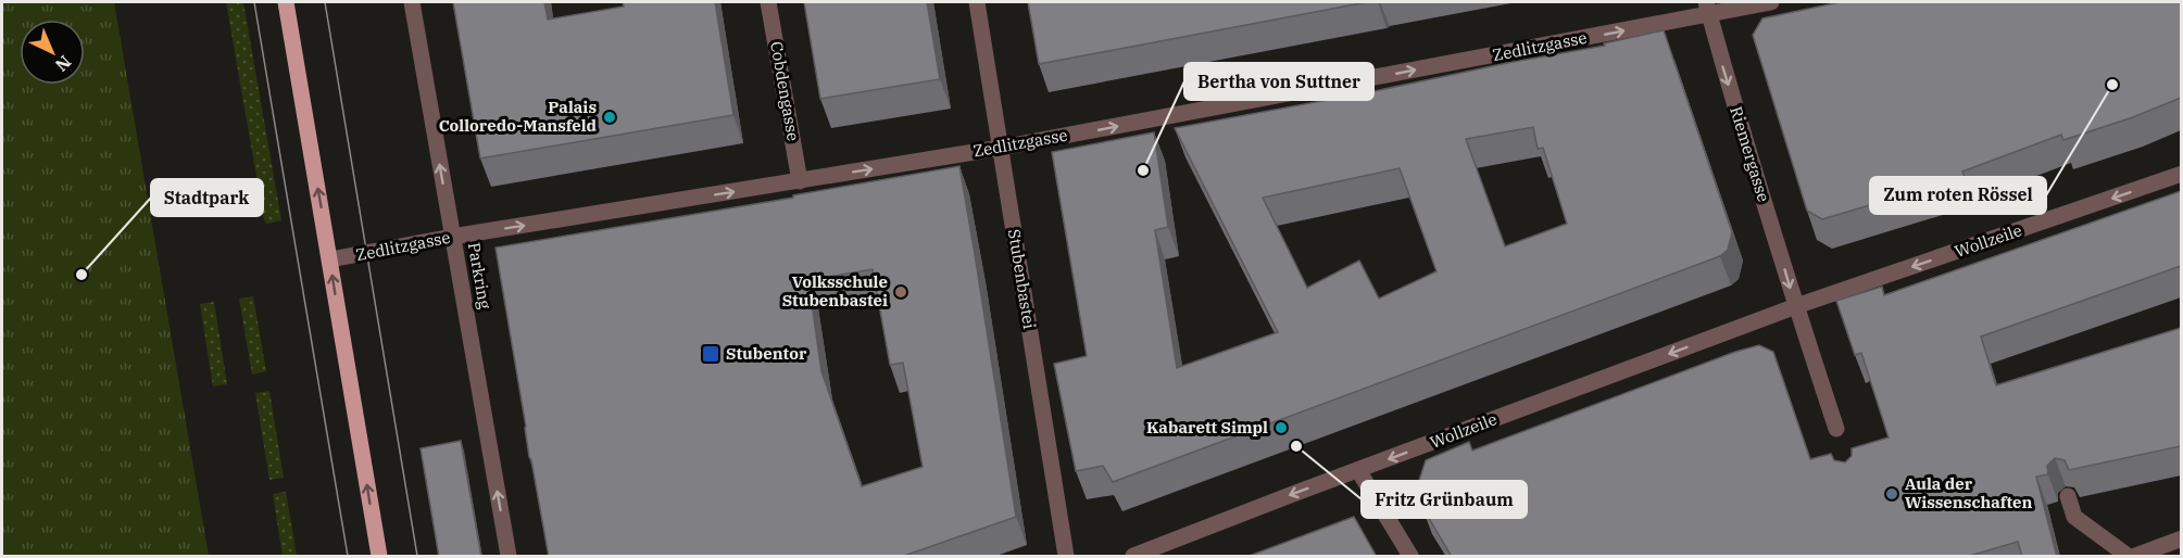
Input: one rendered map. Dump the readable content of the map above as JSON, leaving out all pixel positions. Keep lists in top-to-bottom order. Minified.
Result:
{"streets":{"street":["Zedlitzgasse","Cobdengasse","Riemergasse","Wollzeile","Parkring","Stubenbastei"]},"crossings":[["Zedlitzgasse","Cobdengasse"],["Zedlitzgasse","Riemergasse"],["Zedlitzgasse","Parkring"],["Zedlitzgasse","Stubenbastei"],["Riemergasse","Wollzeile"]],"one_way":["Zedlitzgasse","Riemergasse","Wollzeile","Parkring"],"places":{"other":["Zum roten Rössel","Palais Colloredo-Mansfeld","Bertha von Suttner","Stadtpark","Volksschule Stubenbastei","Kabarett Simpl","Fritz Grünbaum","Aula der Wissenschaften"],"transit":["Stubentor"]},"north":"bottom right"}
